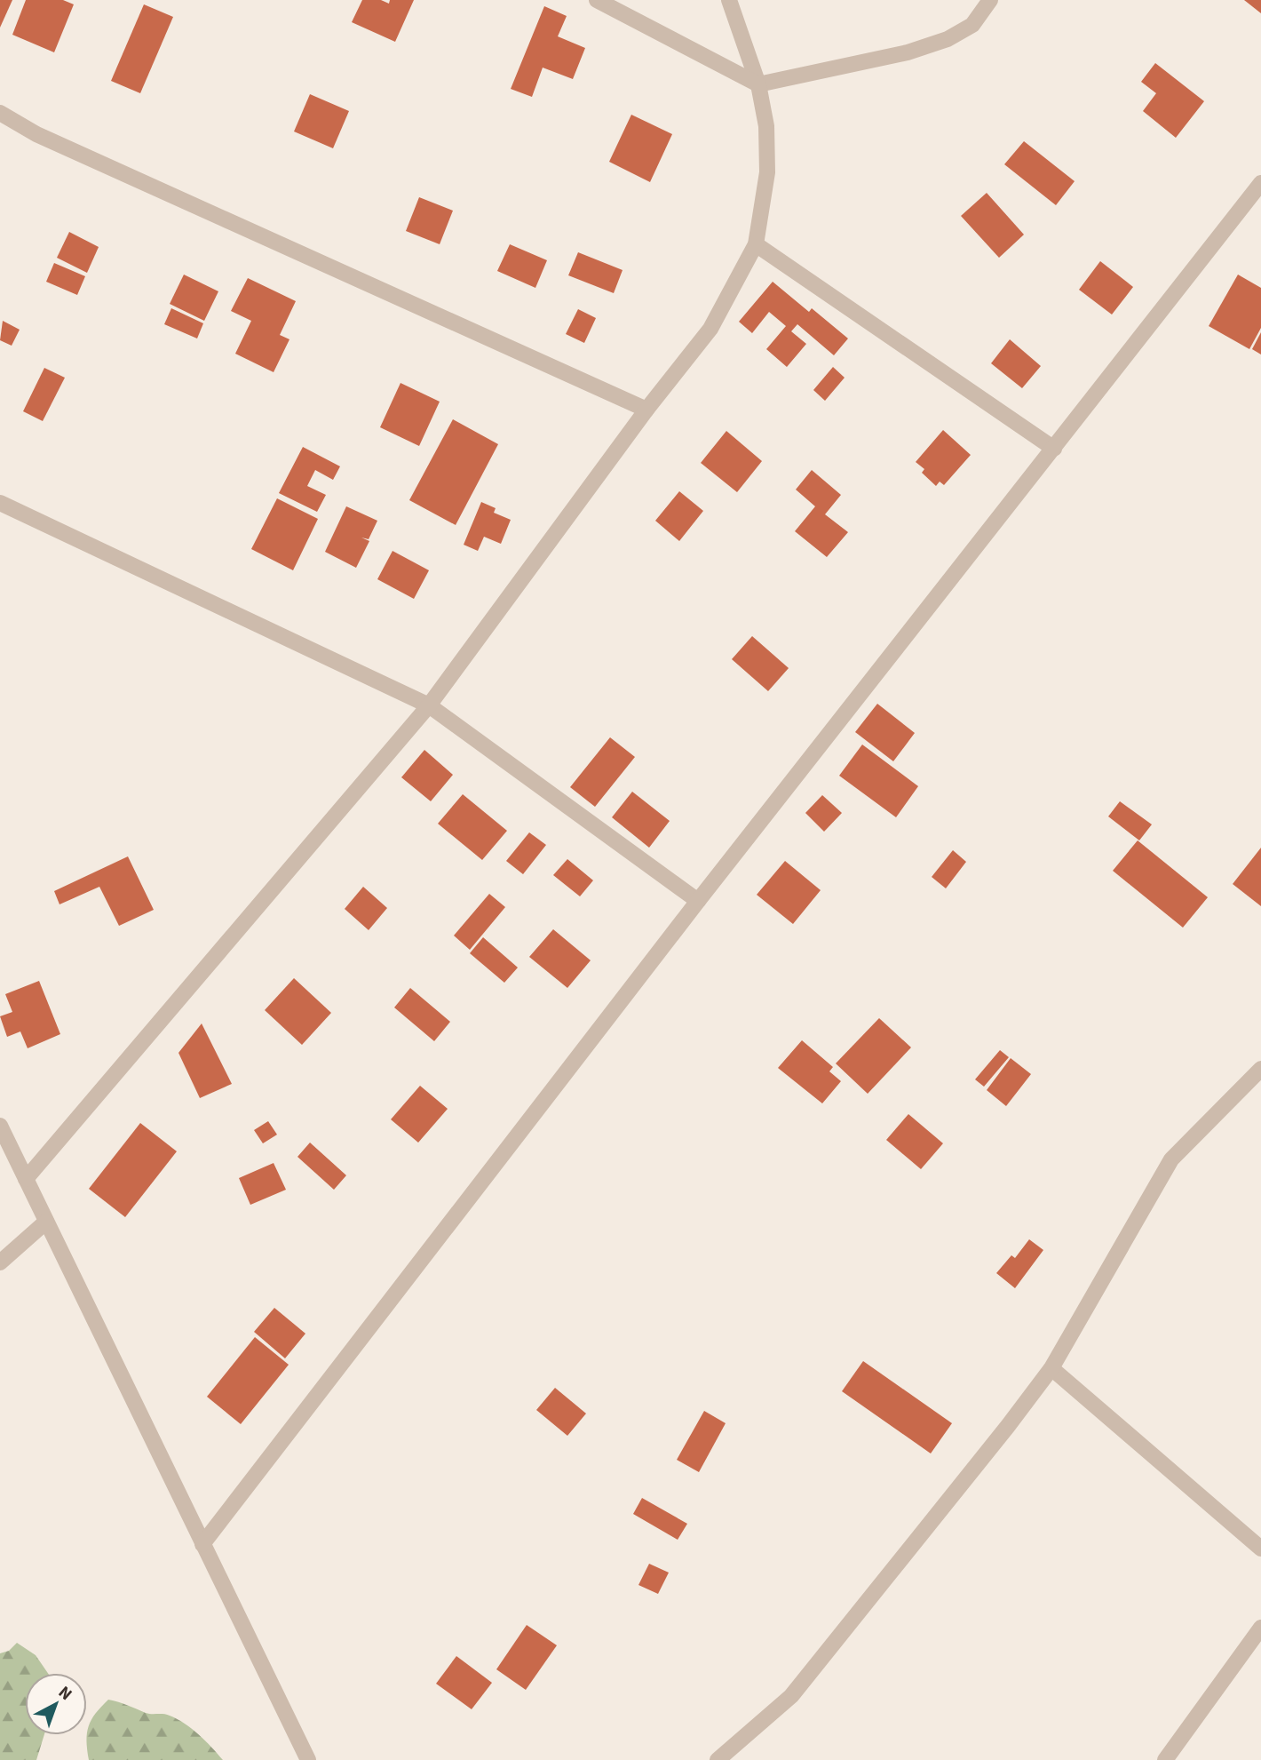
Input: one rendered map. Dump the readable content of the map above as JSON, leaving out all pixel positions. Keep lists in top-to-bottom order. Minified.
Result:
{"north":"top right"}
